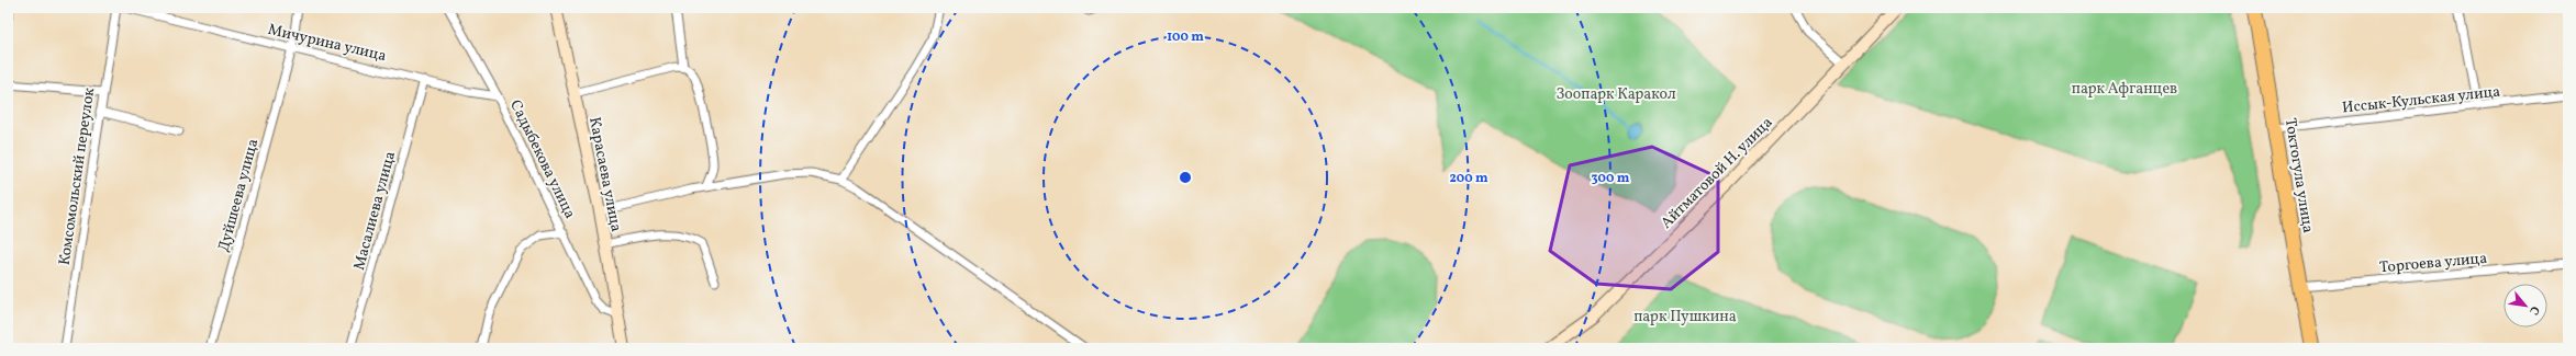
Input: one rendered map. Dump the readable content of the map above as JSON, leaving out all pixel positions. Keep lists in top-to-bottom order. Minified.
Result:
{"streets":{"highway":["Токтогула улица"],"main road":["Айтматовой Н. улица","Карасаева улица"],"street":["Мичурина улица","Иссык-Кульская улица","Садыбекова улица","Комсомольский переулок","Дуйшеева улица","Масалиева улица","Торгоева улица"]},"crossings":[["Мичурина улица","Садыбекова улица"],["Мичурина улица","Дуйшеева улица"],["Мичурина улица","Масалиева улица"],["Иссык-Кульская улица","Токтогула улица"],["Садыбекова улица","Карасаева улица"],["Токтогула улица","Торгоева улица"]],"parks":["парк Афганцев","Зоопарк Каракол","парк Пушкина"],"north":"bottom right","rings":["100 m","200 m","300 m"]}
